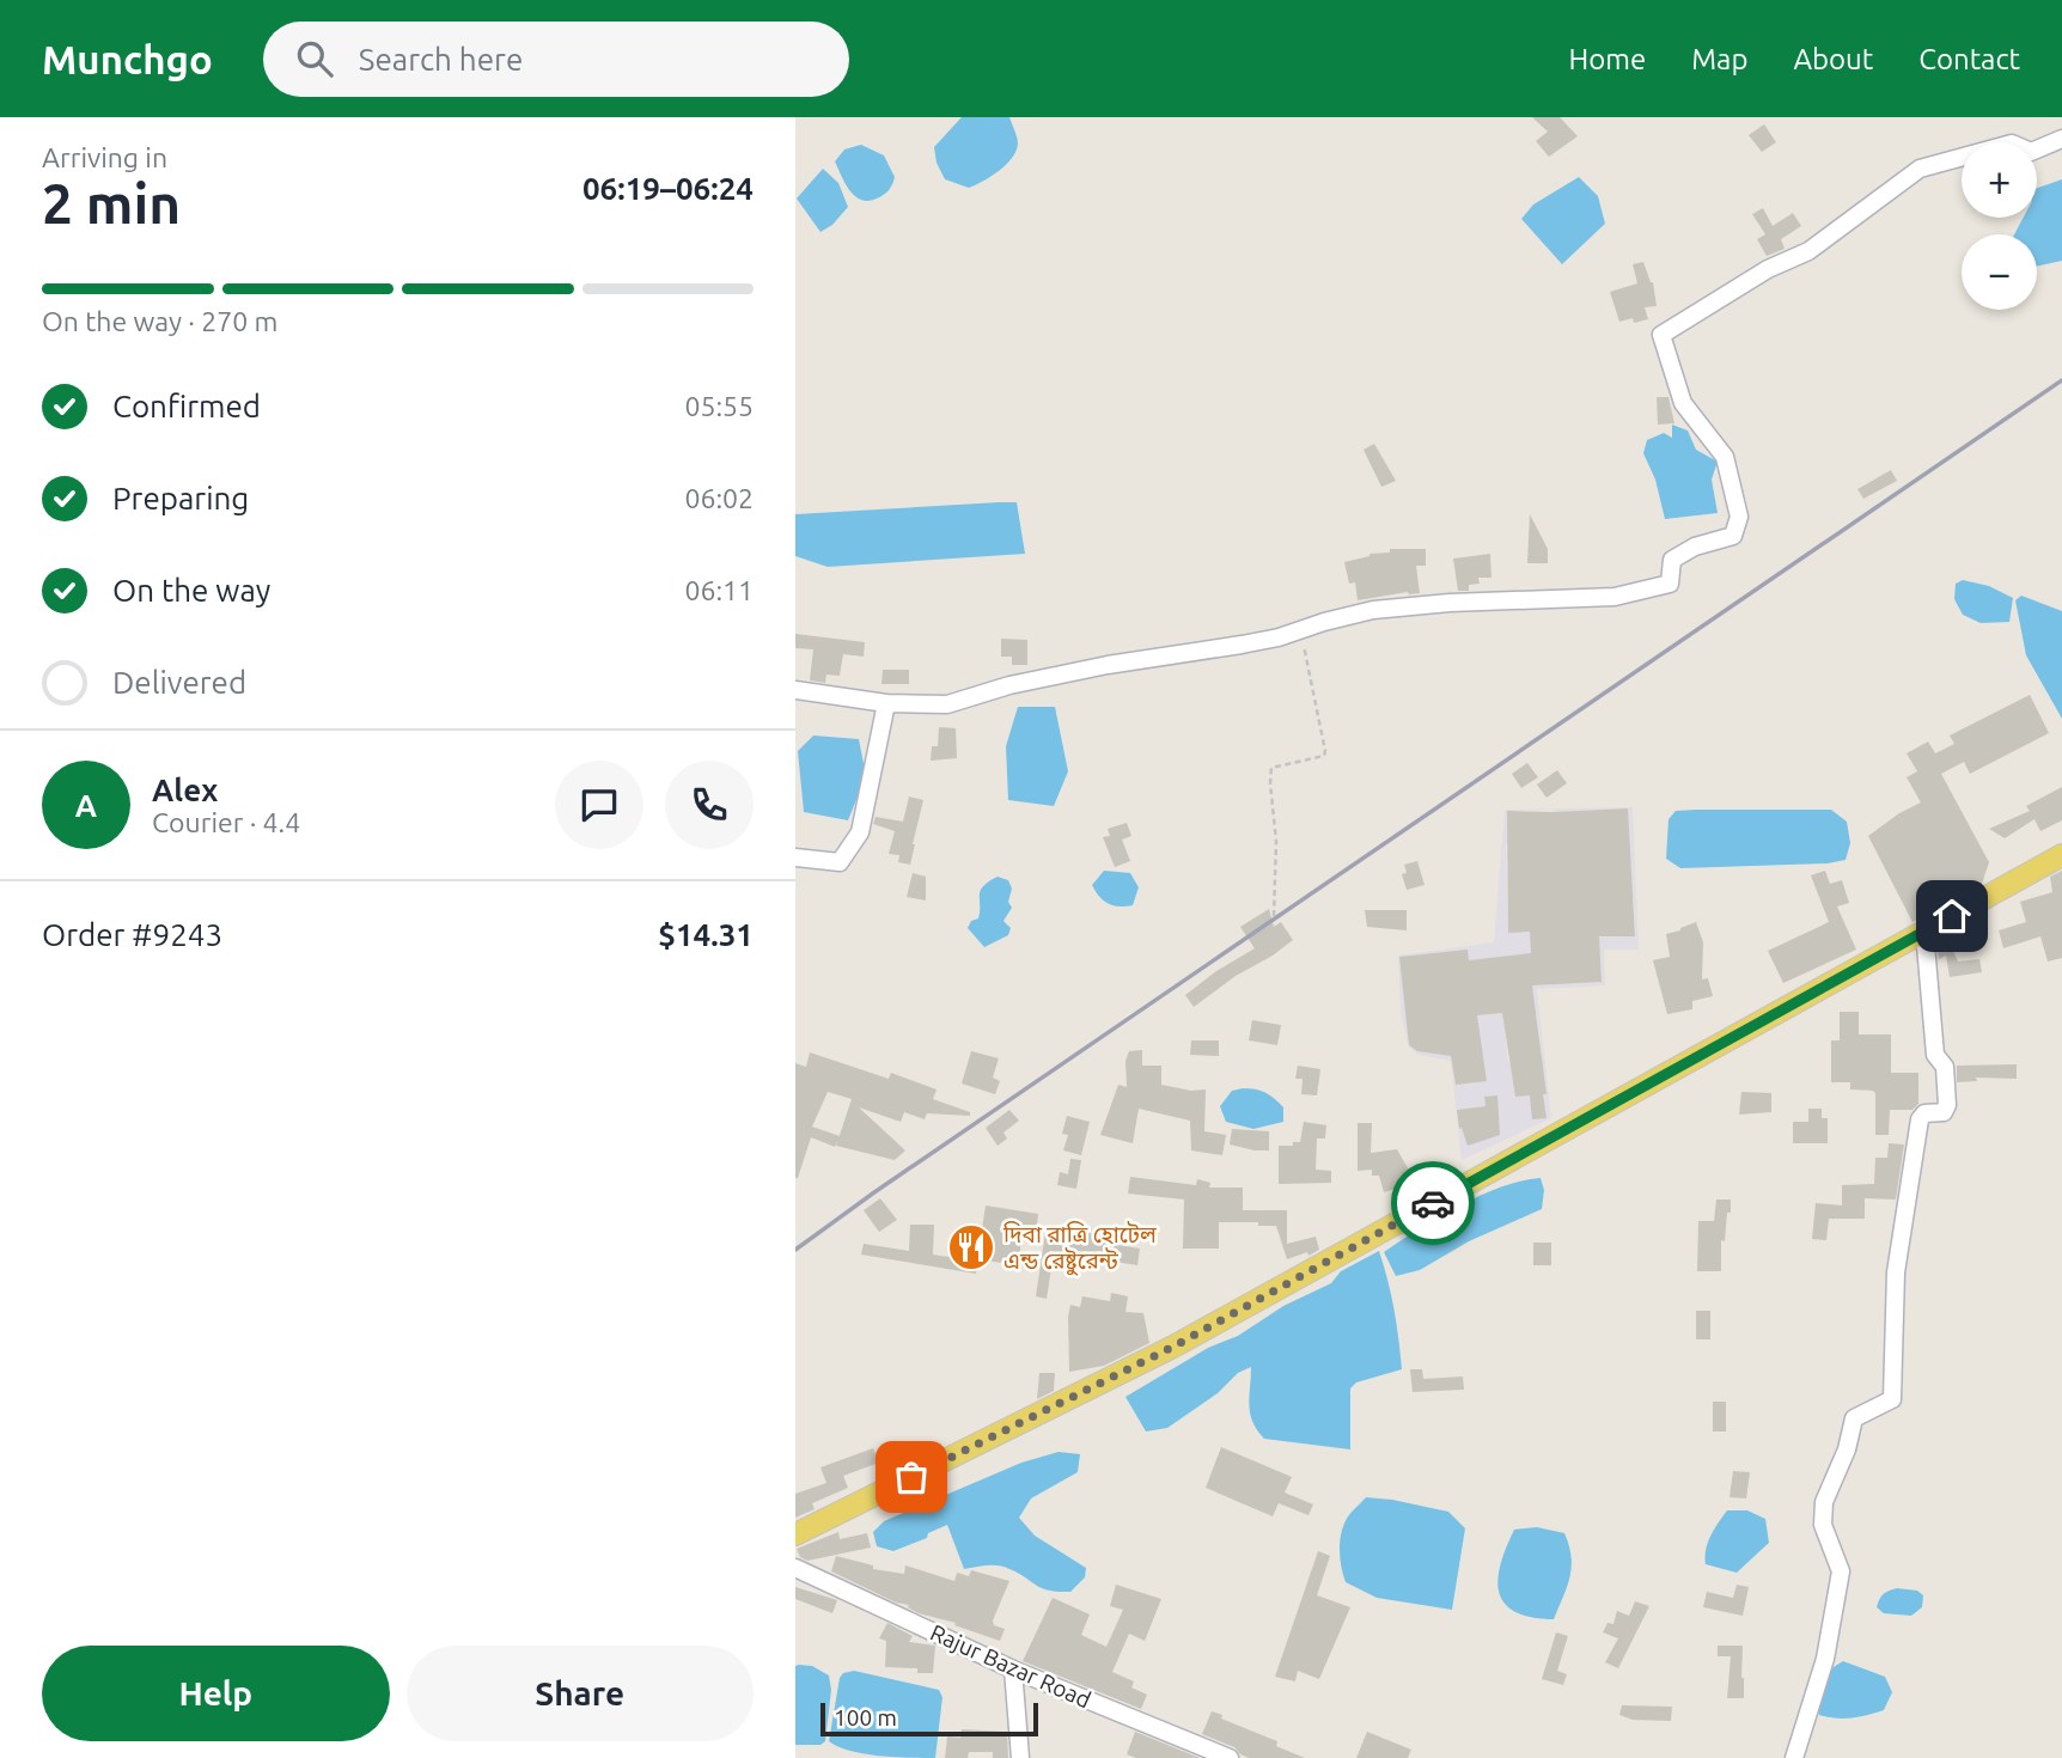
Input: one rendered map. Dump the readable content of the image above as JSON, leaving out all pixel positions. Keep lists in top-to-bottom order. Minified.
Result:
{"streets":{"street":["Rajur Bazar Road"]},"places":{"restaurant":["দিবা রাত্রি হোটেল এন্ড রেষ্টুরেন্ট"]},"scale_bar":"100 m","page":{"header":"Munchgo","search":"Search here","nav":["Home","Map","About","Contact"],"heading":["2 min","Arriving in","06:19–06:24"],"panel":["Alex","Courier · 4.4","Order #9243","$14.31"],"map_buttons":["+","−"],"bar":"On the way · 270 m","list":[["Confirmed","05:55"],["Preparing","06:02"],["On the way","06:11"],"Delivered"],"round":"A","buttons":["Help","Share"],"scale":"100 m"}}
